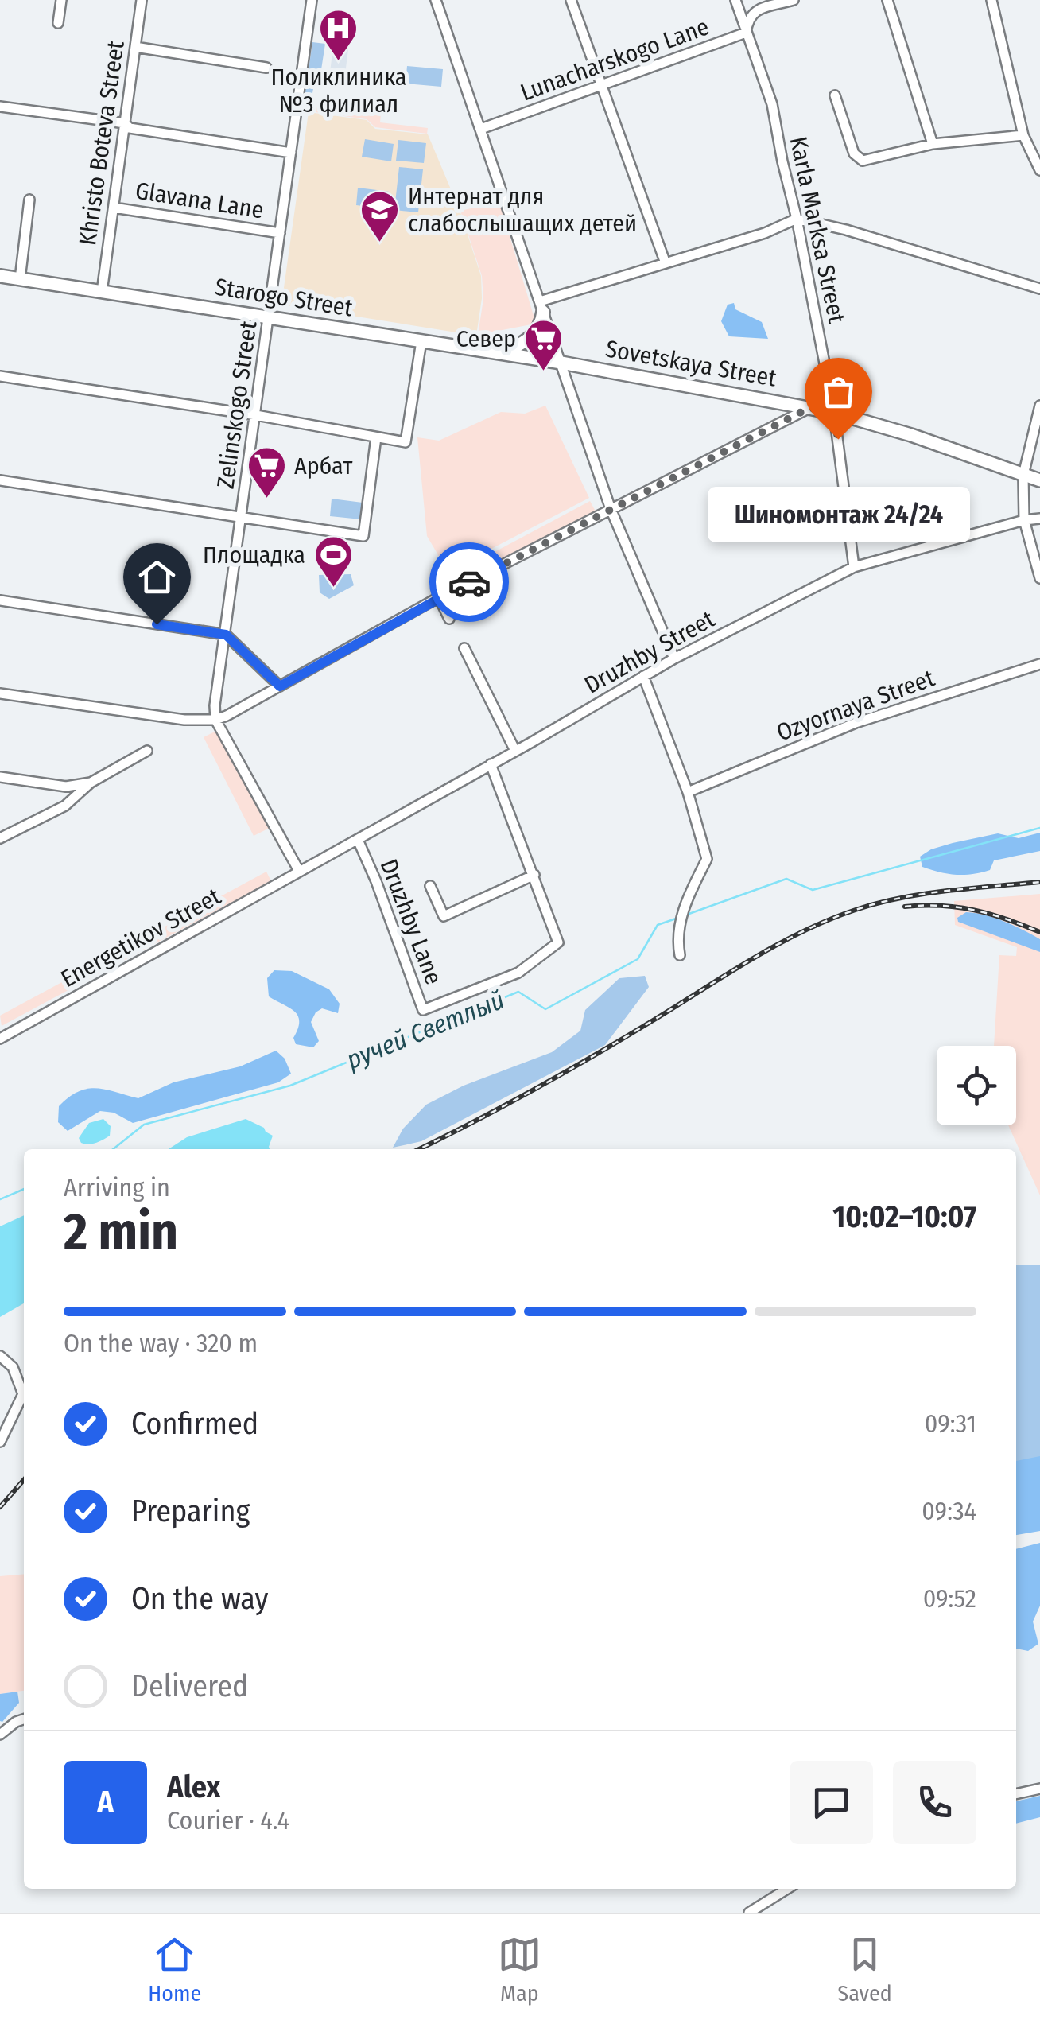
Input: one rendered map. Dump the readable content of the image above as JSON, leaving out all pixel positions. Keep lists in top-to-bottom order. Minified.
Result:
{"streets":{"street":["Lunacharskogo Lane","Khristo Boteva Street","Glavana Lane","Karla Marksa Street","Starogo Street","Sovetskaya Street","Zelinskogo Street","Druzhby Street","Ozyornaya Street","Druzhby Lane","Energetikov Street"]},"crossings":[["Lunacharskogo Lane","Karla Marksa Street"],["Khristo Boteva Street","Glavana Lane"],["Khristo Boteva Street","Starogo Street"],["Glavana Lane","Zelinskogo Street"],["Karla Marksa Street","Sovetskaya Street"],["Karla Marksa Street","Druzhby Street"],["Starogo Street","Sovetskaya Street"],["Starogo Street","Zelinskogo Street"],["Druzhby Street","Druzhby Lane"],["Druzhby Street","Energetikov Street"]],"water":["ручей Светлый"],"places":{"hospital":["Поликлиника №3 филиал"],"school or university":["Интернат для слабослышащих детей"],"supermarket":["Север","Арбат"],"other":["Шиномонтаж 24/24"],"sports":["Площадка"]},"page":{"bubble":"Шиномонтаж 24/24","heading":["2 min","Arriving in","10:02–10:07"],"panel":["Alex","Courier · 4.4"],"bar":"On the way · 320 m","list":[["Confirmed","09:31"],["Preparing","09:34"],["On the way","09:52"],"Delivered"],"round":"A","tabs":["Home","Map","Saved"]}}
